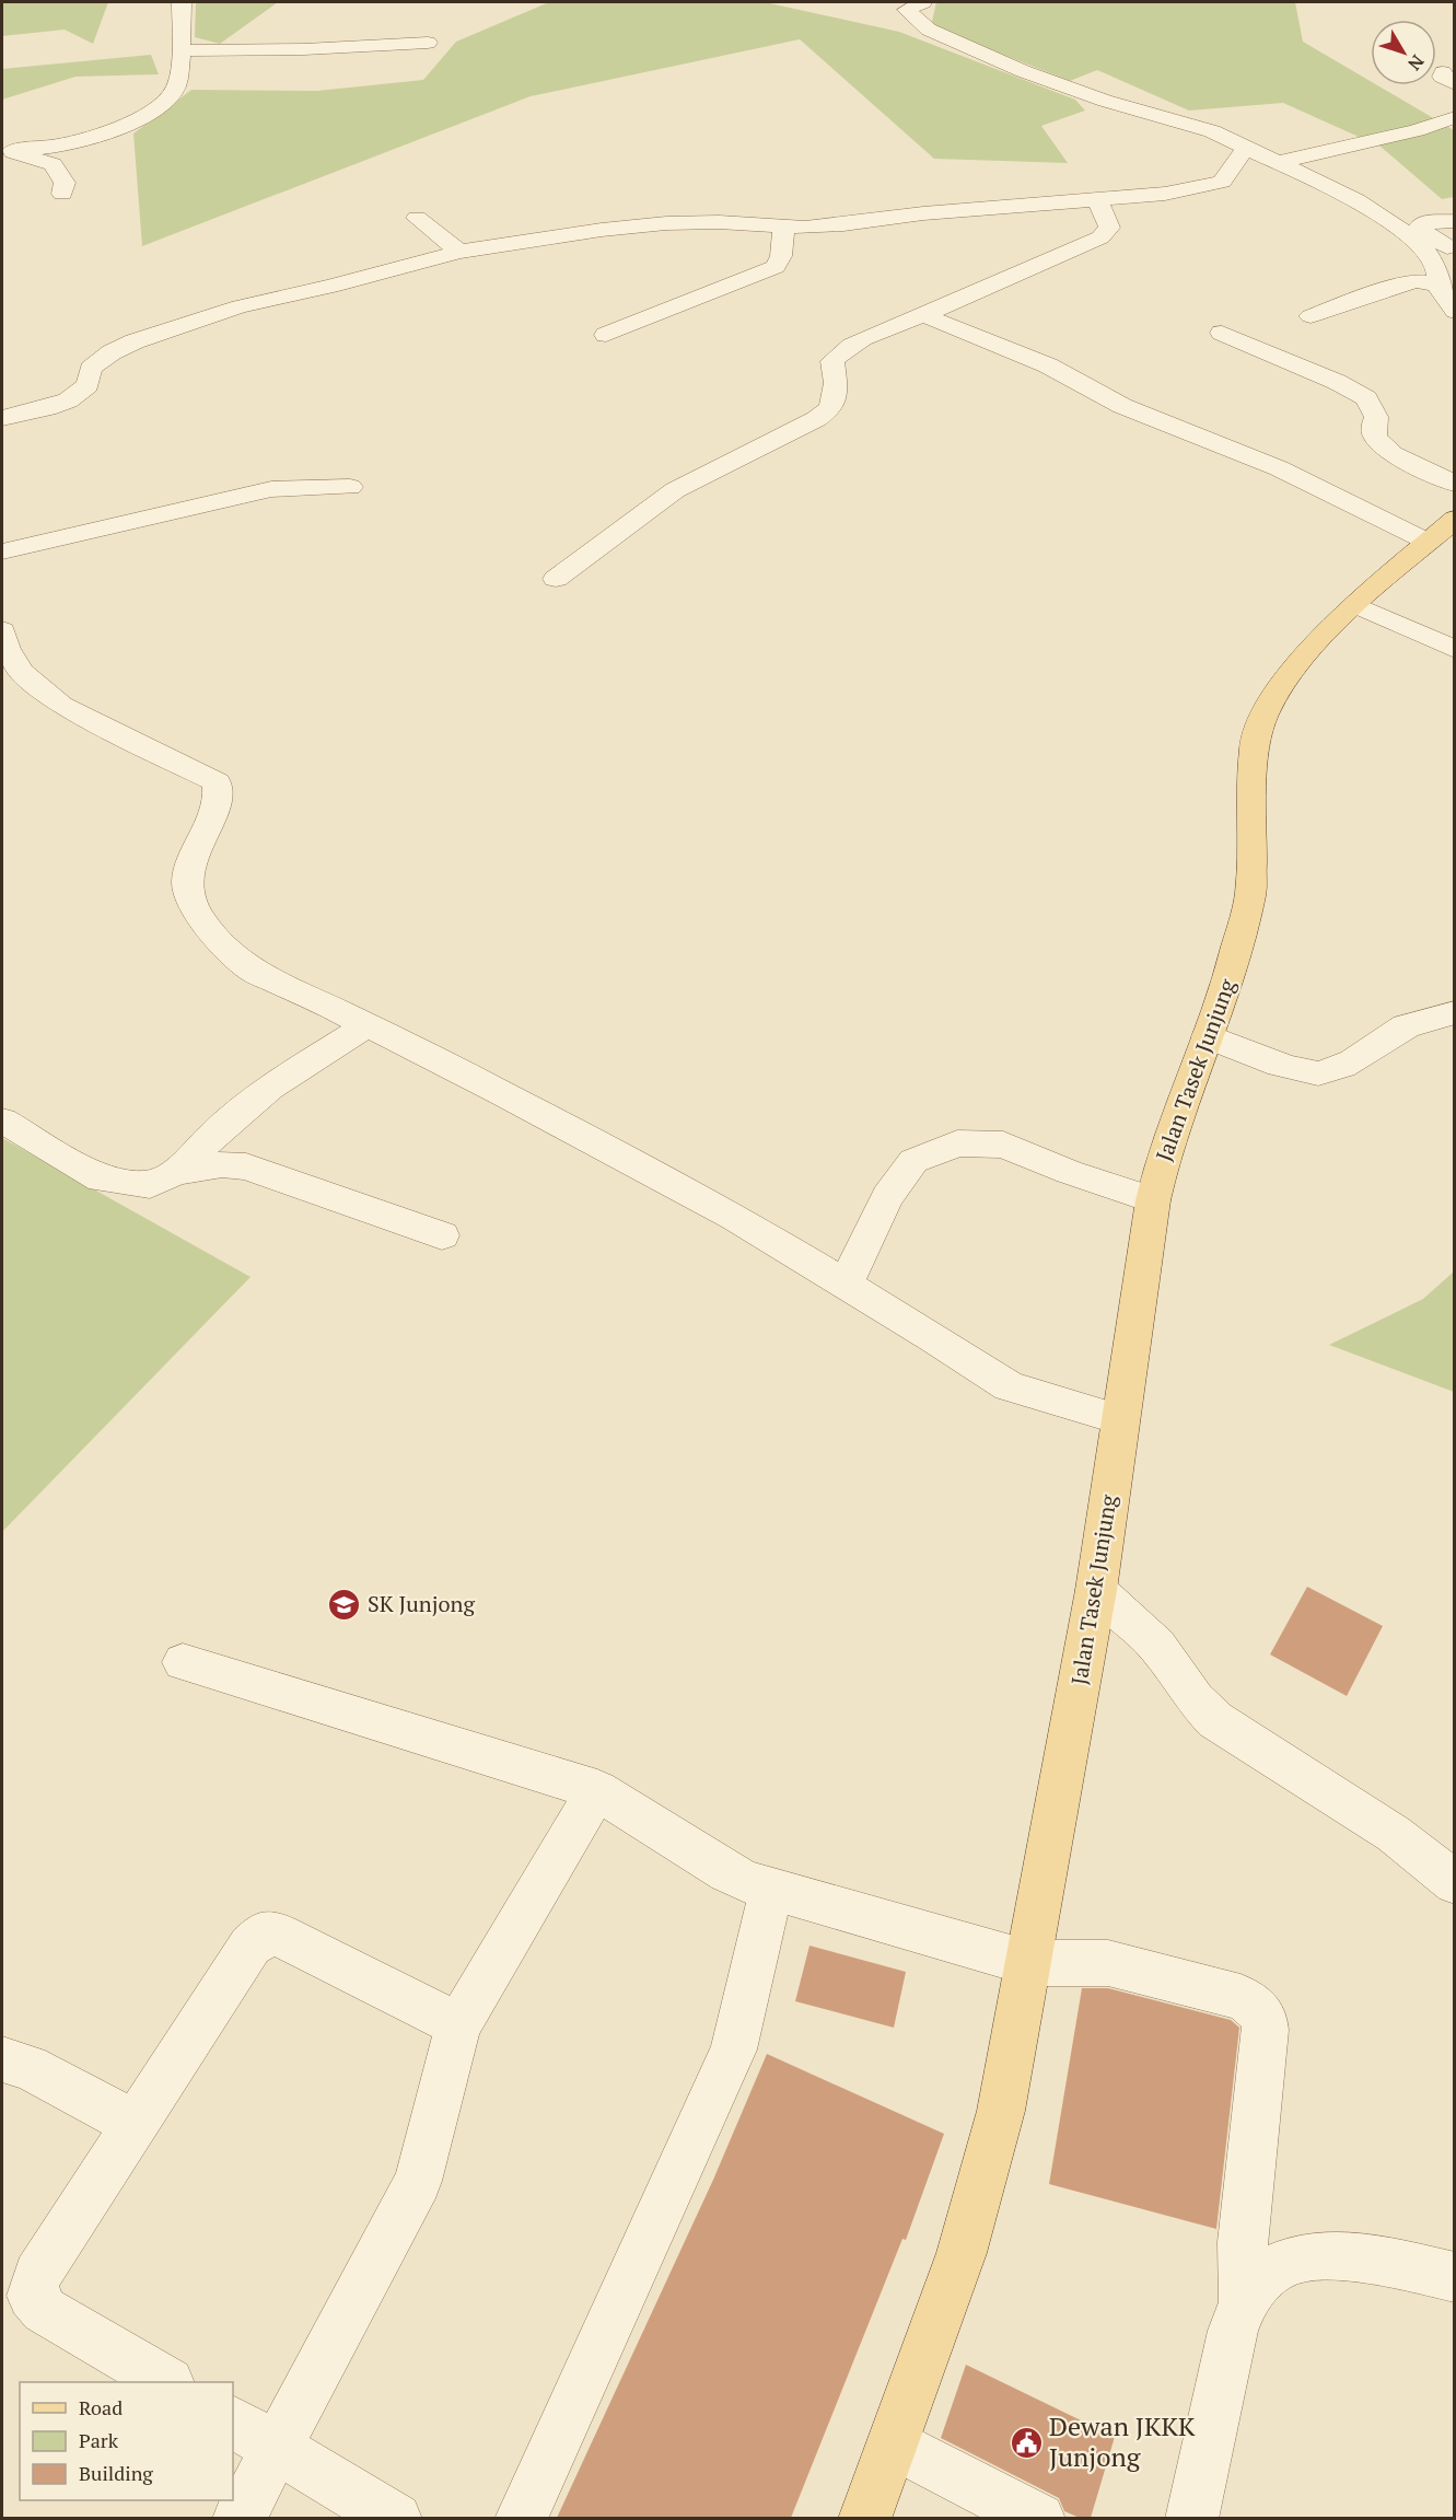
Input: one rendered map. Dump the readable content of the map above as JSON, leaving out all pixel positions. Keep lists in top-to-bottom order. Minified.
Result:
{"streets":{"main road":["Jalan Tasek Junjung"]},"places":{"school or university":["SK Junjong"],"public building":["Dewan JKKK Junjong"]},"legend":["Road","Park","Building"],"north":"bottom right"}
